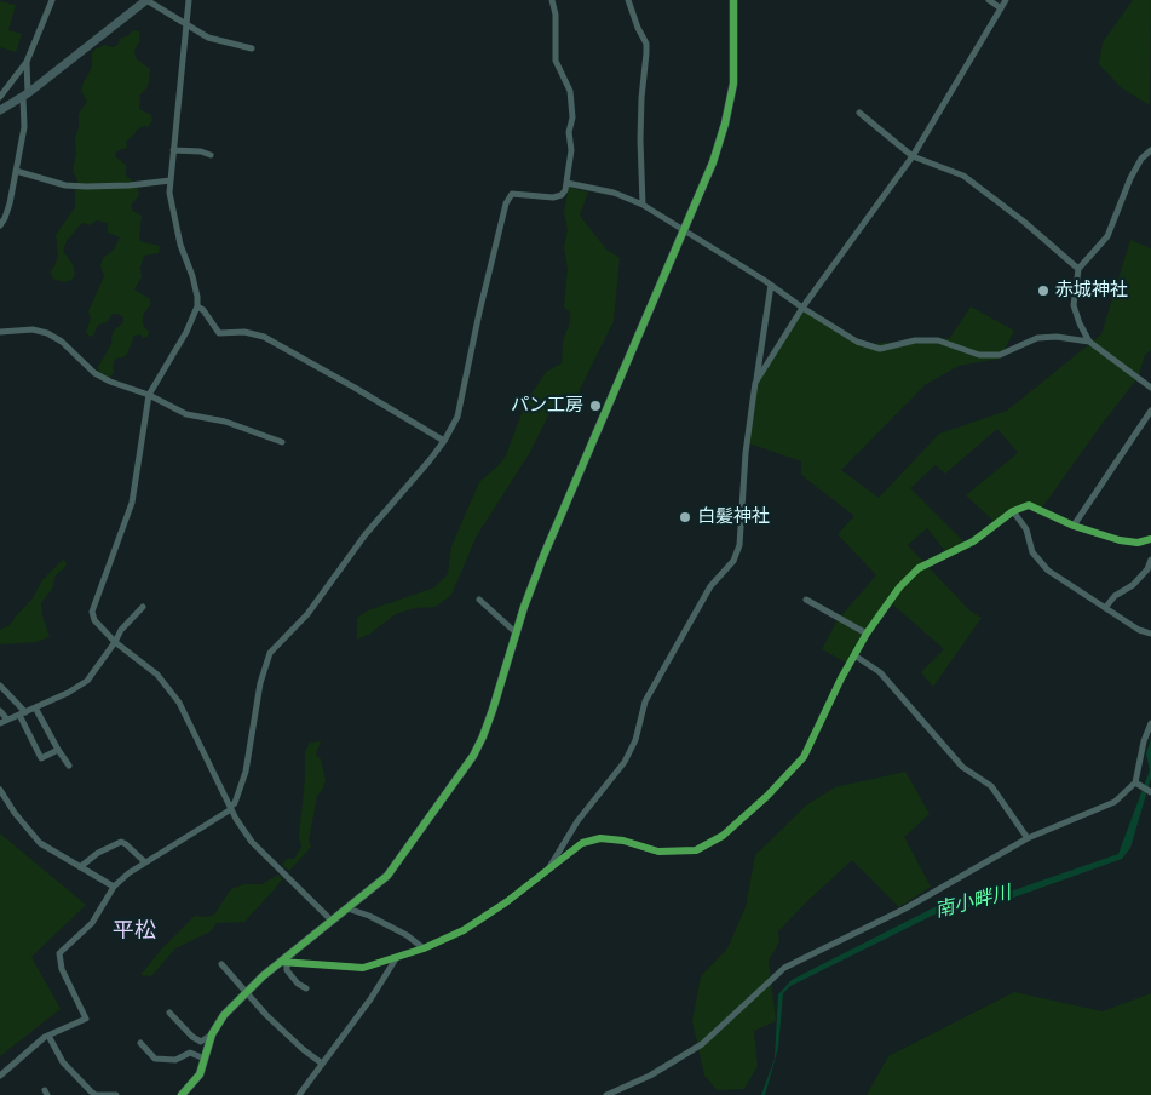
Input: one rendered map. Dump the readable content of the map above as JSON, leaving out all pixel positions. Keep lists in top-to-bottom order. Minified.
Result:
{"districts":["平松"],"water":["南小畔川"],"places":["赤城神社","パン工房","白髪神社"]}
